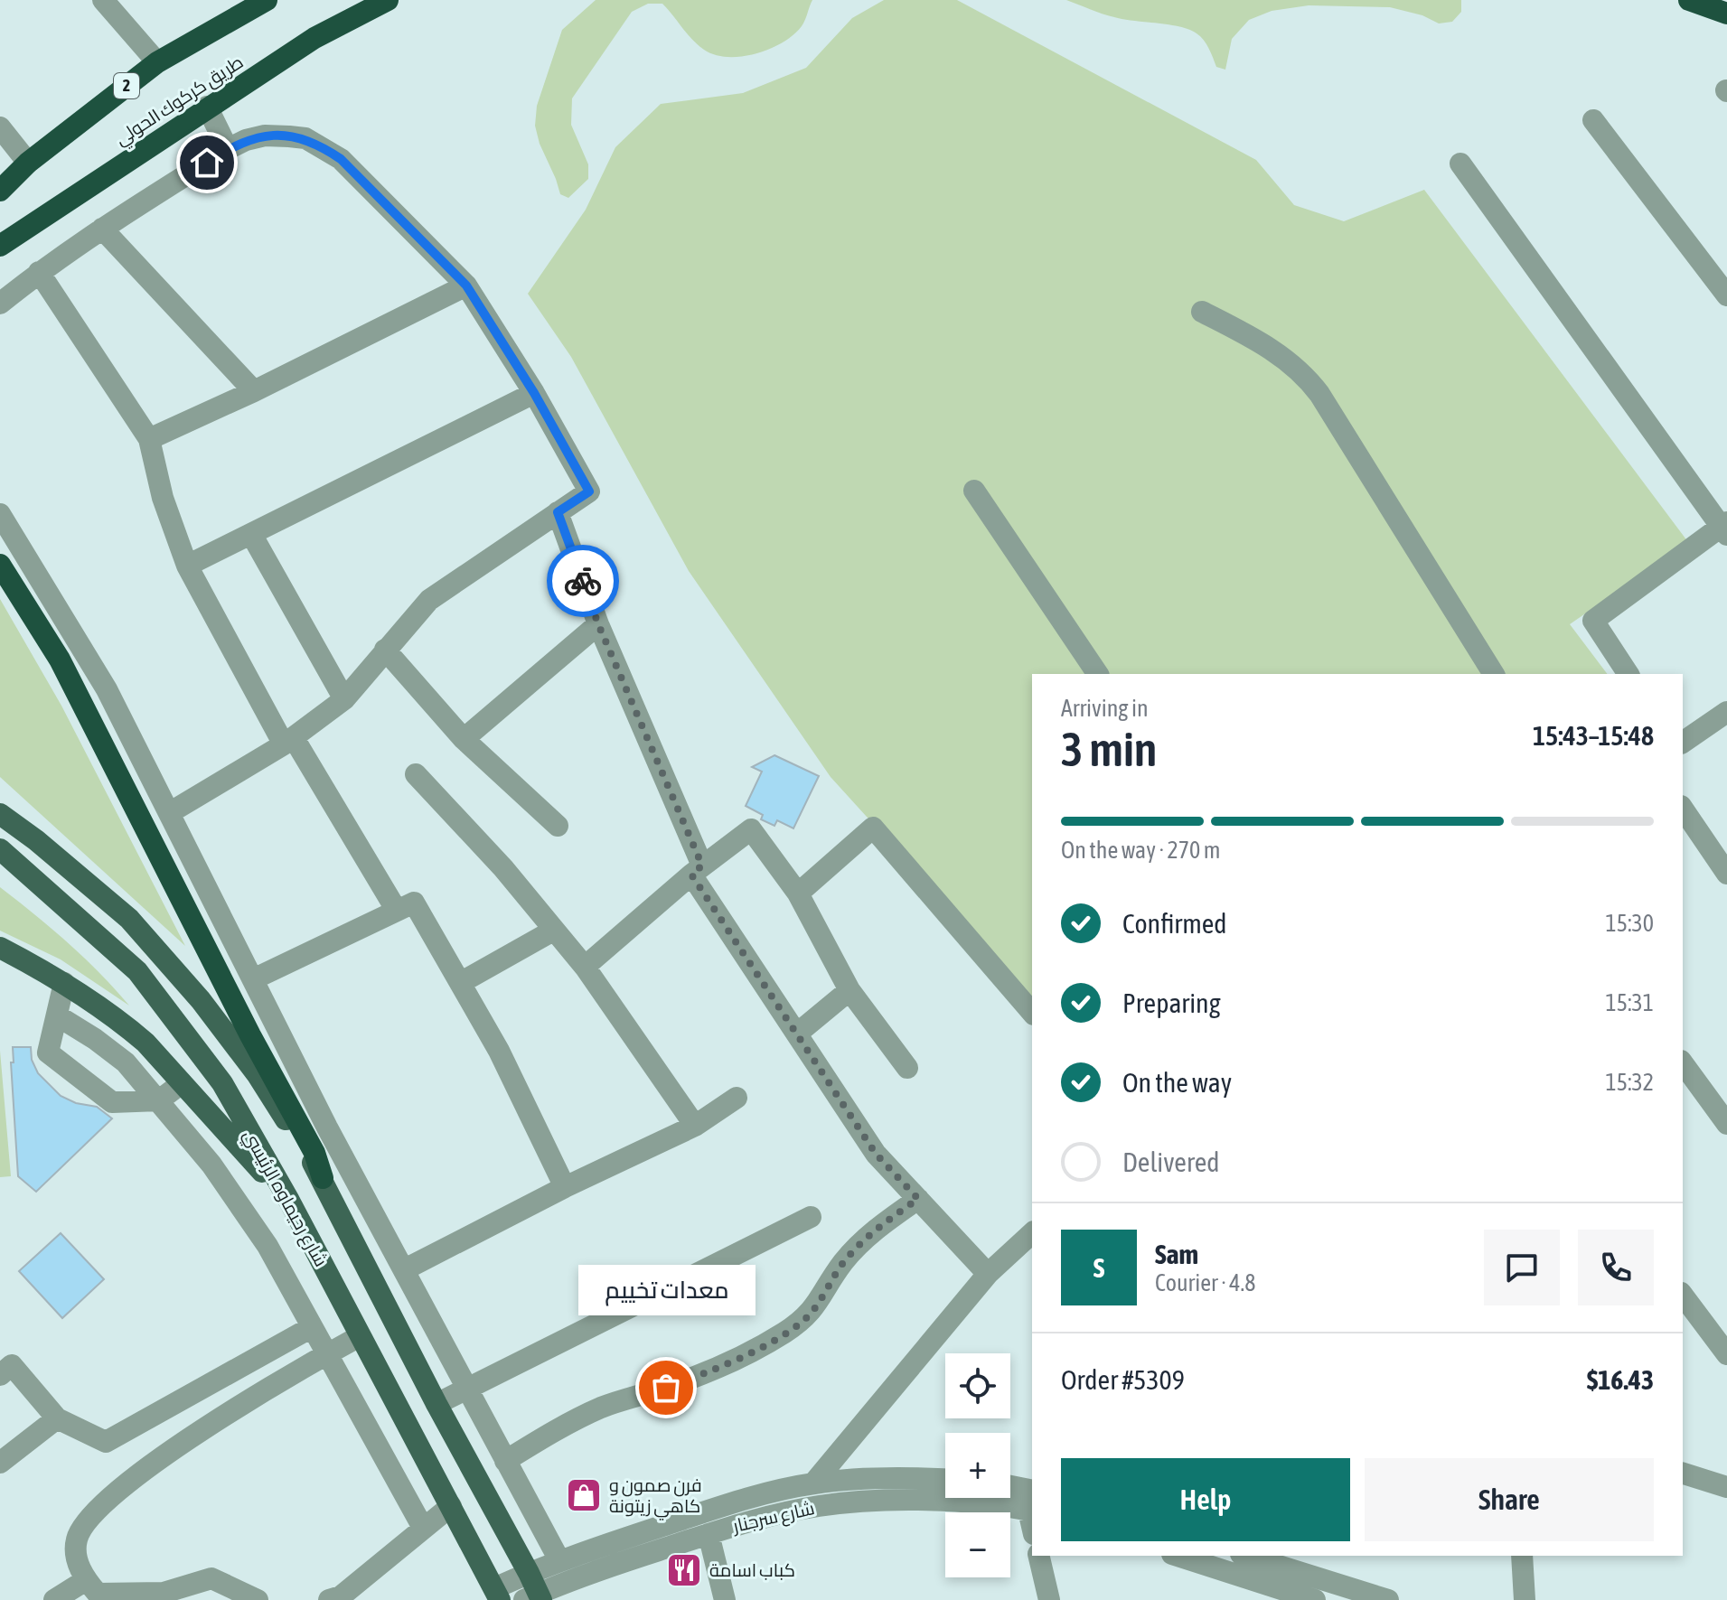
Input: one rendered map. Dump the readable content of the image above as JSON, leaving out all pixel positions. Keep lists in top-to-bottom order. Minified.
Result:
{"streets":{"highway":["2","طريق كركوك الحولي"],"main road":["شارع رحيماوه الرئيسي"],"street":["شارع سرجنار"]},"crossings":[["شارع رحيماوه الرئيسي","شارع سرجنار"]],"places":{"other":["معدات تخييم"],"shop":["فرن صمون و كاهي زيتونة"],"restaurant":["كباب اسامة"]},"page":{"heading":["3 min","Arriving in","15:43–15:48"],"panel":["Sam","Courier · 4.8","Order #5309","$16.43"],"bar":"On the way · 270 m","list":[["Confirmed","15:30"],["Preparing","15:31"],["On the way","15:32"],"Delivered"],"round":"S","bubble":"معدات تخييم","map_buttons":["+","−"],"buttons":["Help","Share"]}}
